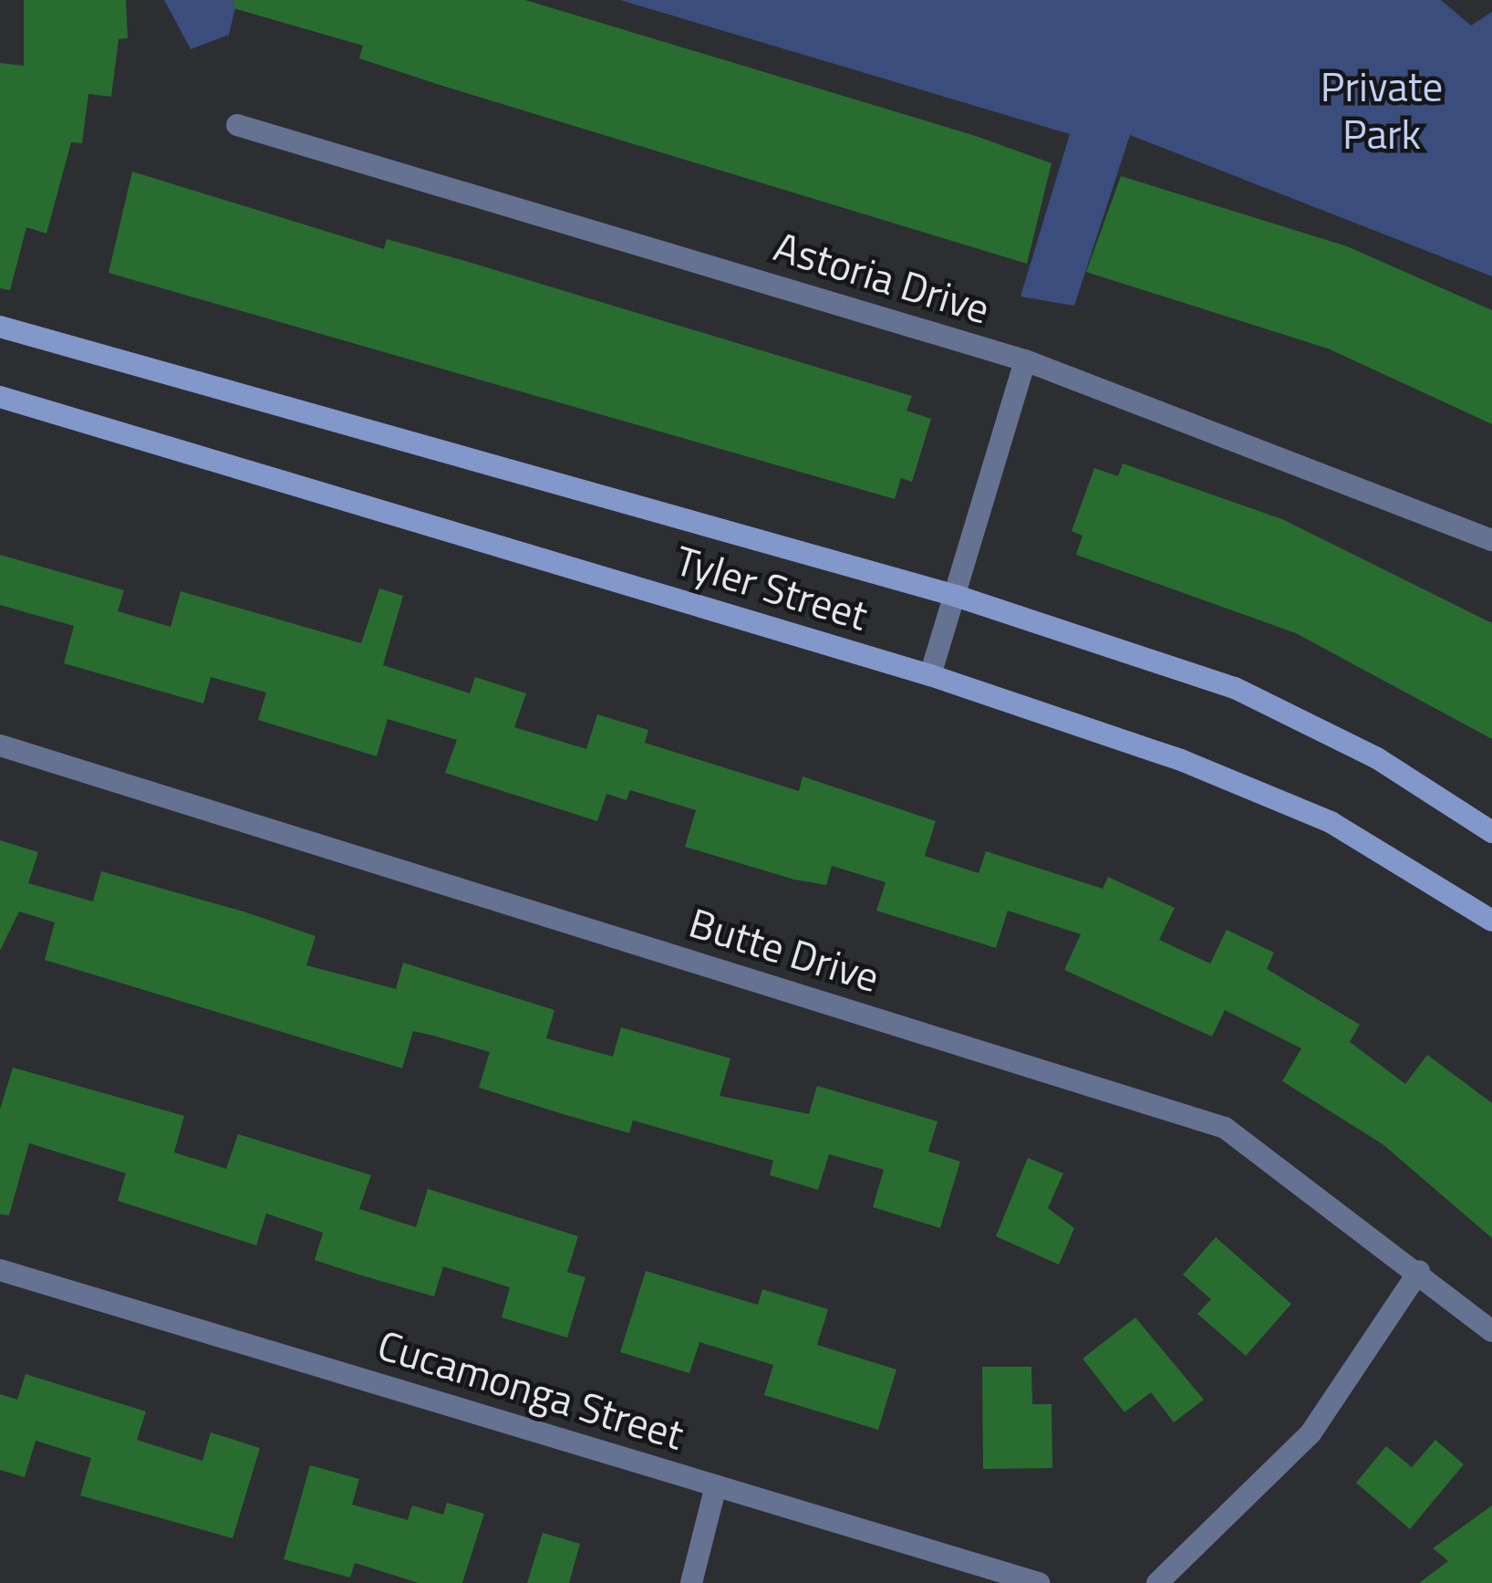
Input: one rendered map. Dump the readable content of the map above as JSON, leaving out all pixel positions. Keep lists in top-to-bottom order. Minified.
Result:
{"streets":{"main road":["Tyler Street"],"street":["Astoria Drive","Butte Drive","Cucamonga Street"]},"parks":["Private Park"]}
